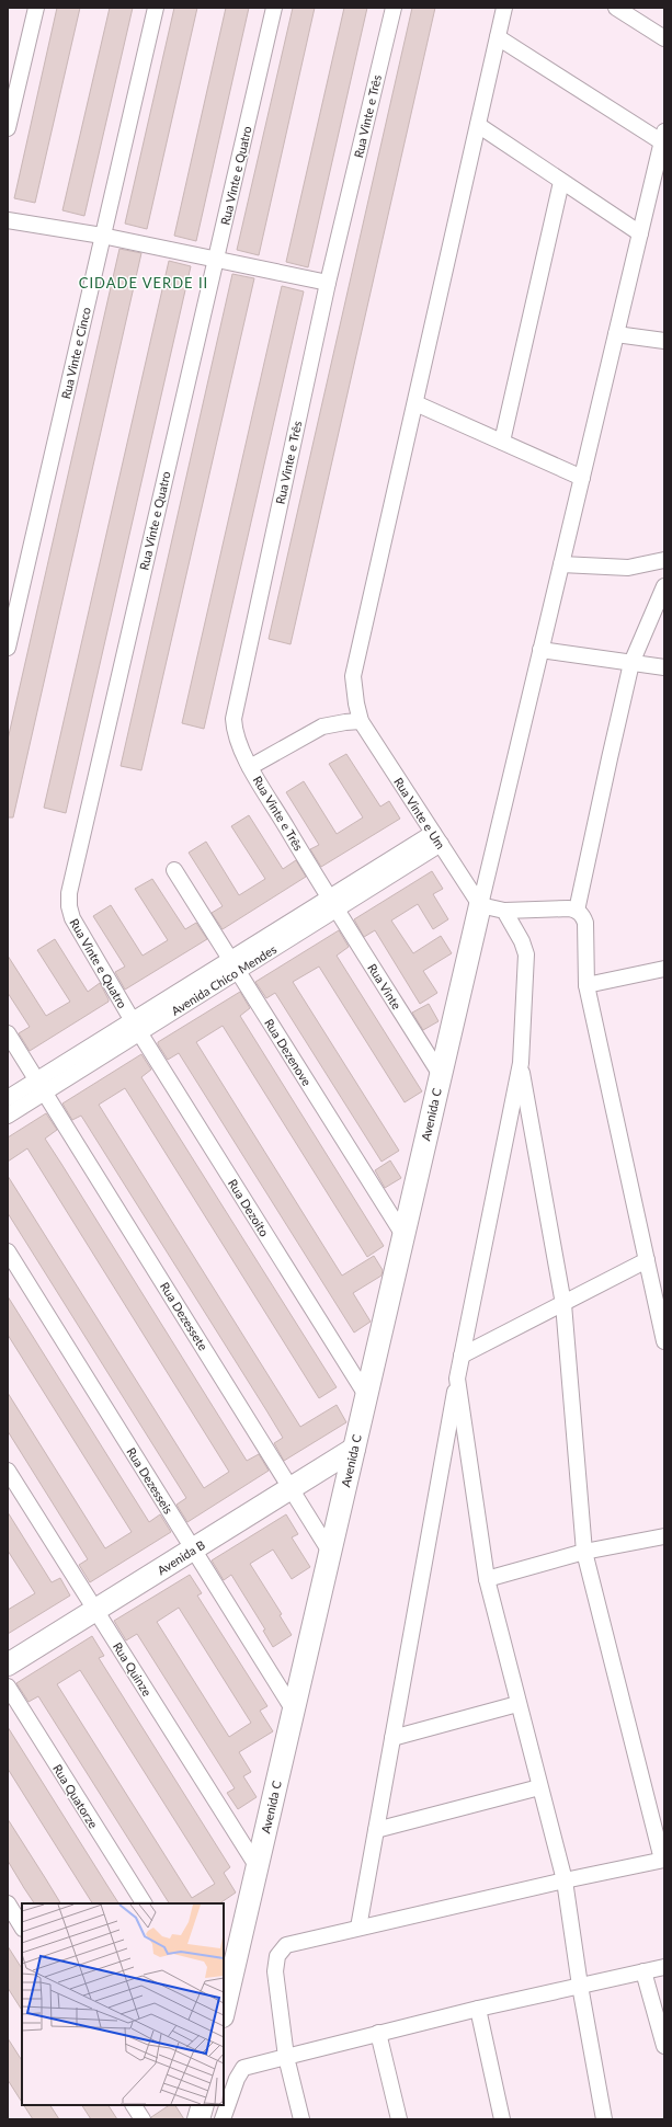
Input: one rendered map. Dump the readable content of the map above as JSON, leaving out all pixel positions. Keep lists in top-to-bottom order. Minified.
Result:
{"streets":{"street":["Rua Vinte e Três","Rua Vinte e Quatro","Rua Vinte e Cinco","Rua Vinte e Um","Avenida Chico Mendes","Rua Vinte","Rua Dezenove","Avenida C","Rua Dezoito","Rua Dezessete","Rua Dezesseis","Avenida B","Rua Quinze","Rua Quatorze"]},"crossings":[["Rua Vinte e Três","Avenida Chico Mendes"],["Rua Vinte e Três","Rua Vinte"],["Rua Vinte e Quatro","Avenida Chico Mendes"],["Rua Vinte e Quatro","Rua Dezoito"],["Rua Vinte e Um","Avenida Chico Mendes"],["Rua Vinte e Um","Avenida C"],["Avenida Chico Mendes","Rua Vinte"],["Avenida Chico Mendes","Rua Dezenove"],["Avenida Chico Mendes","Rua Dezoito"],["Avenida Chico Mendes","Rua Dezessete"],["Rua Vinte","Avenida C"],["Rua Dezenove","Avenida C"],["Avenida C","Rua Dezoito"],["Avenida C","Rua Dezessete"],["Avenida C","Rua Dezesseis"],["Avenida C","Avenida B"],["Avenida C","Rua Quinze"],["Rua Dezessete","Avenida B"],["Rua Dezesseis","Avenida B"],["Avenida B","Rua Quinze"]],"districts":["CIDADE VERDE II"]}
